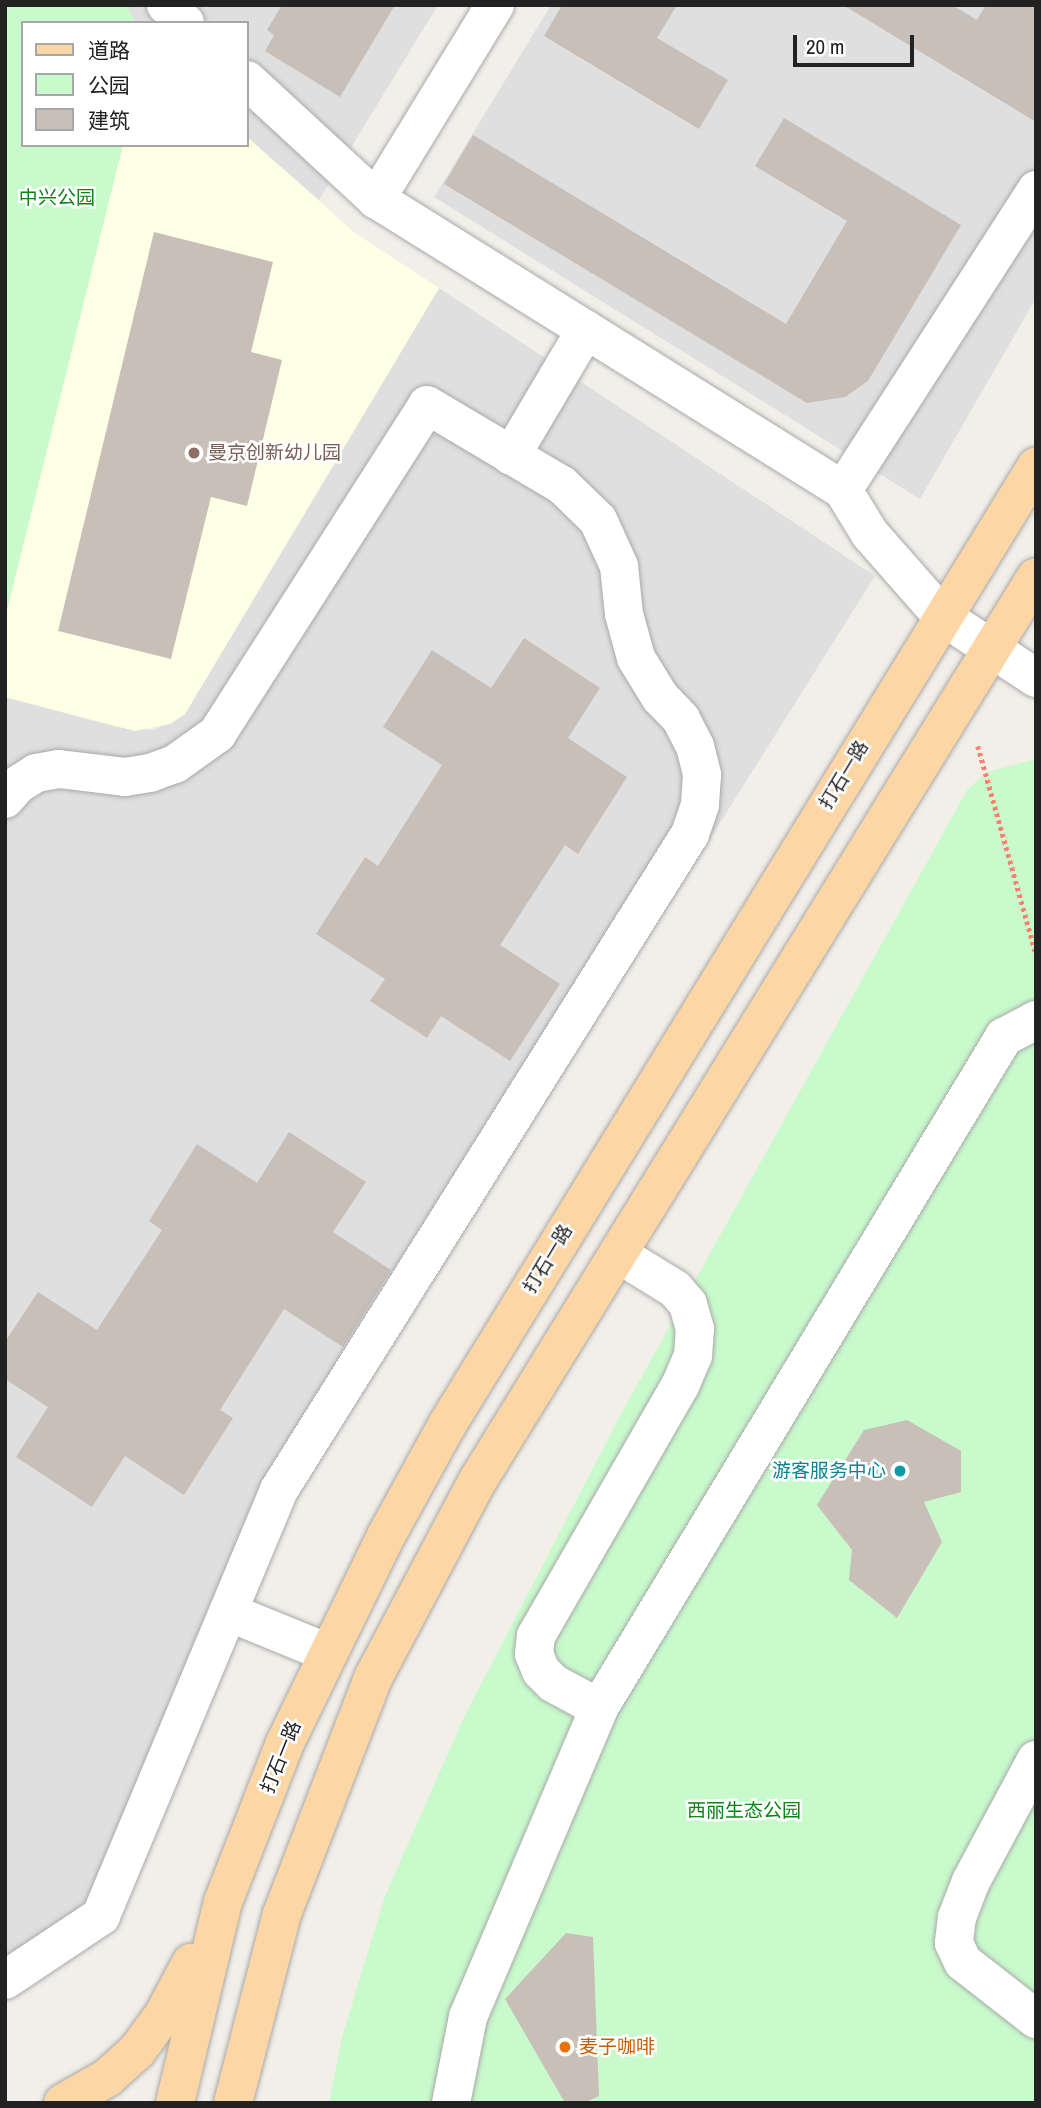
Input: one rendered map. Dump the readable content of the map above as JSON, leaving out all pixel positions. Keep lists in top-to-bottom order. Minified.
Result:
{"streets":{"main road":["打石一路"]},"parks":["中兴公园","西丽生态公园"],"places":["曼京创新幼儿园","游客服务中心","麦子咖啡"],"legend":["道路","公园","建筑"],"scale_bar":"20 m"}
